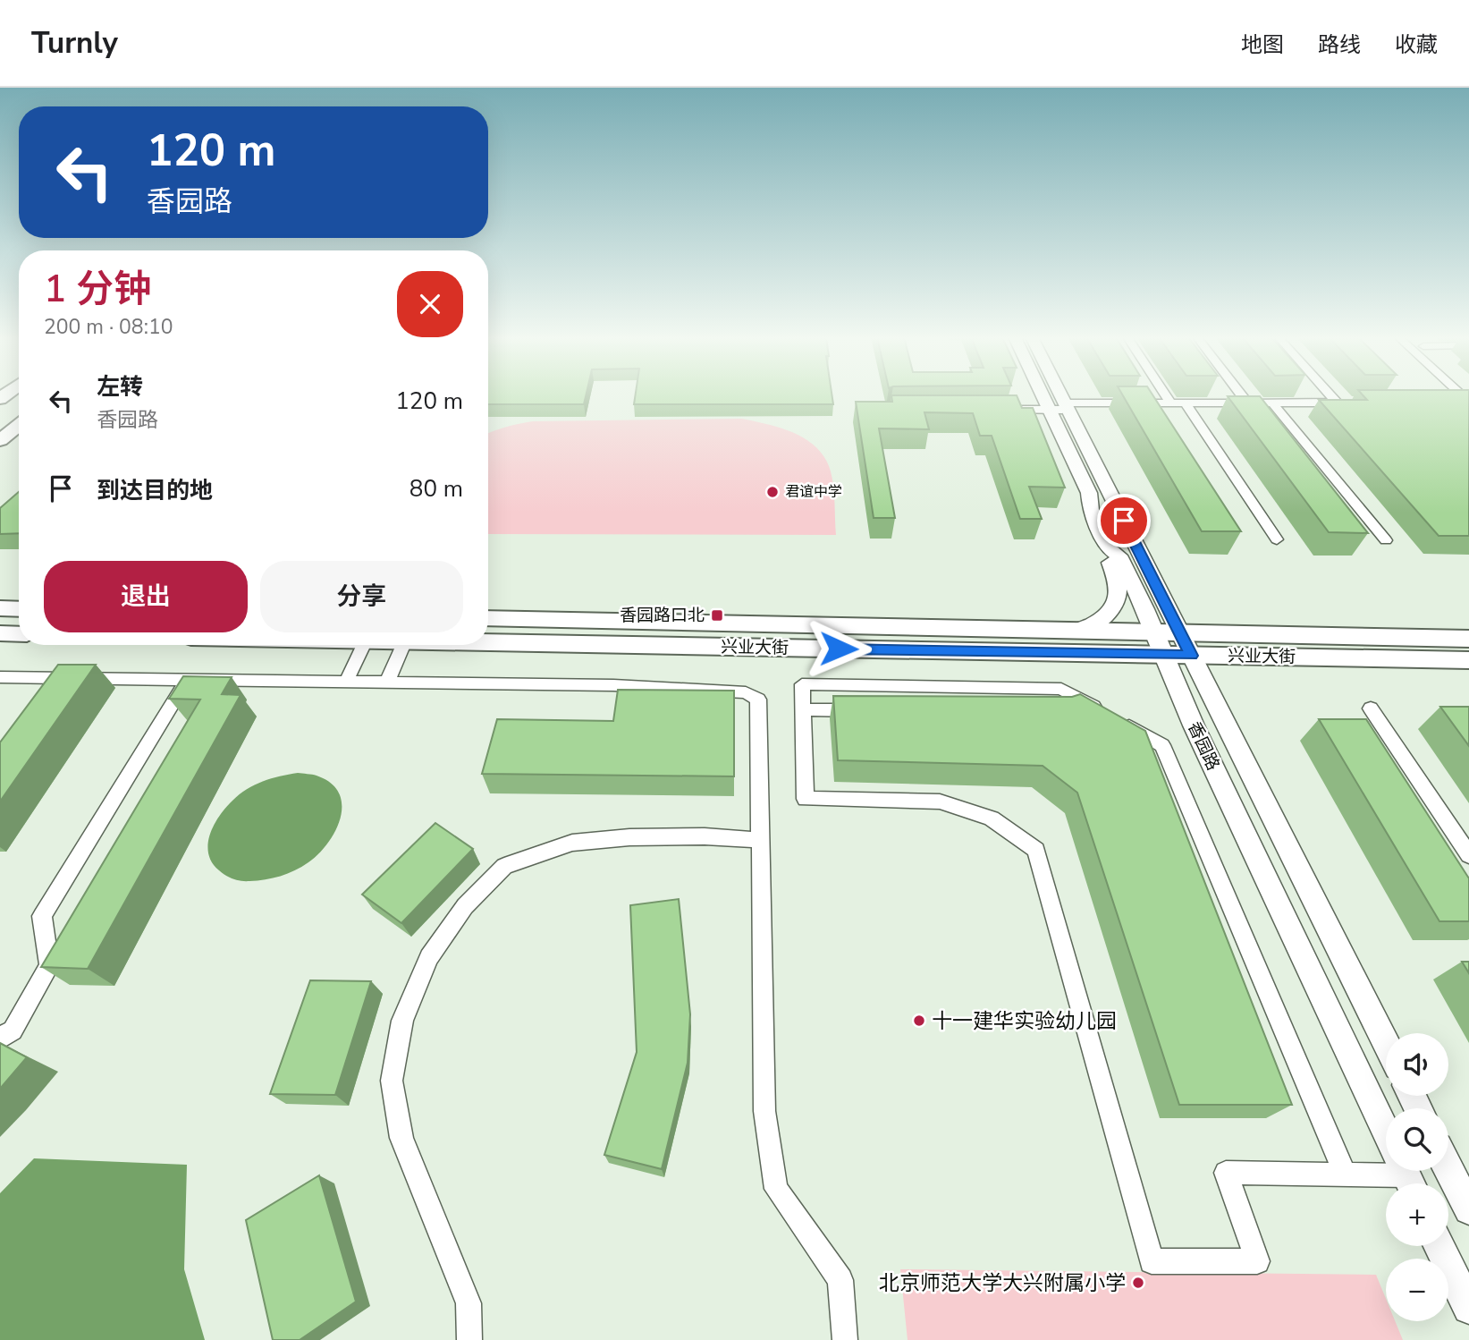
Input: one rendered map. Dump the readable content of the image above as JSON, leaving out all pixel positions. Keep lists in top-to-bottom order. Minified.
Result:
{"streets":{"main road":["兴业大街"],"street":["香园路"]},"crossings":[["兴业大街","香园路"]],"places":{"other":["君谊中学","十一建华实验幼儿园","北京师范大学大兴附属小学"],"transit":["香园路口北"]},"page":{"header":"Turnly","nav":["地图","路线","收藏"],"turn":["120 m","香园路"],"heading":["1 分钟","200 m · 08:10"],"list":[{"name":"左转","note":"香园路","value":"120 m"},{"name":"到达目的地","value":"80 m"}],"buttons":["退出","分享"],"map_buttons":["+","−"]}}
